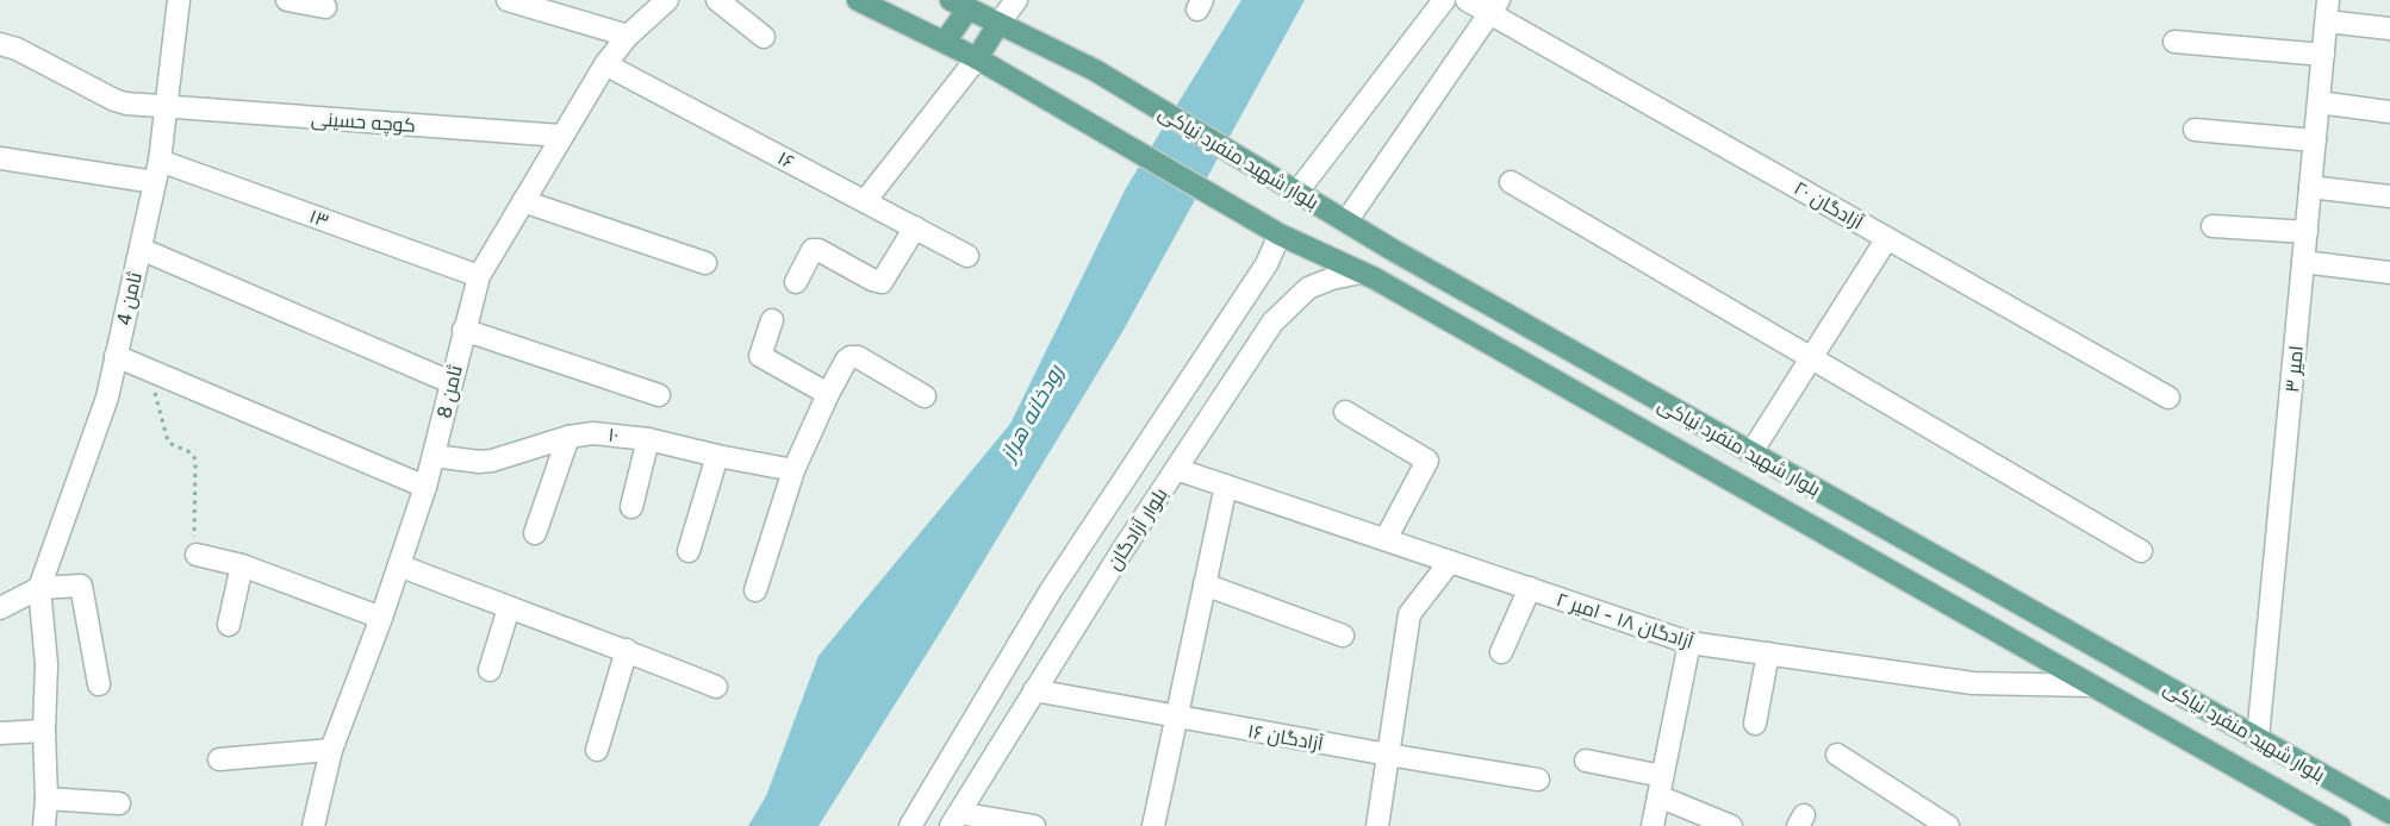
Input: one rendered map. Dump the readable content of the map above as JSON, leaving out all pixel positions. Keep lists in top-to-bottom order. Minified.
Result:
{"streets":{"main road":["بلوار شهید منفرد نیاکی"],"street":["کوچه حسینی","۱۶","آزادگان ۲۰","۱۳","ثامن 4","امیر ۳","ثامن 8","۱۰","بلوار آزادگان","آزادگان ۱۸ - امیر ۲","آزادگان ۱۶"]},"crossings":[["کوچه حسینی","ثامن 4"],["کوچه حسینی","ثامن 8"],["بلوار شهید منفرد نیاکی","امیر ۳"],["بلوار شهید منفرد نیاکی","بلوار آزادگان"],["بلوار شهید منفرد نیاکی","آزادگان ۱۸ - امیر ۲"],["۱۶","ثامن 8"],["۱۳","ثامن 4"],["۱۳","ثامن 8"],["ثامن 8","۱۰"],["بلوار آزادگان","آزادگان ۱۸ - امیر ۲"],["بلوار آزادگان","آزادگان ۱۶"]],"water":["رودخانه هراز"]}
